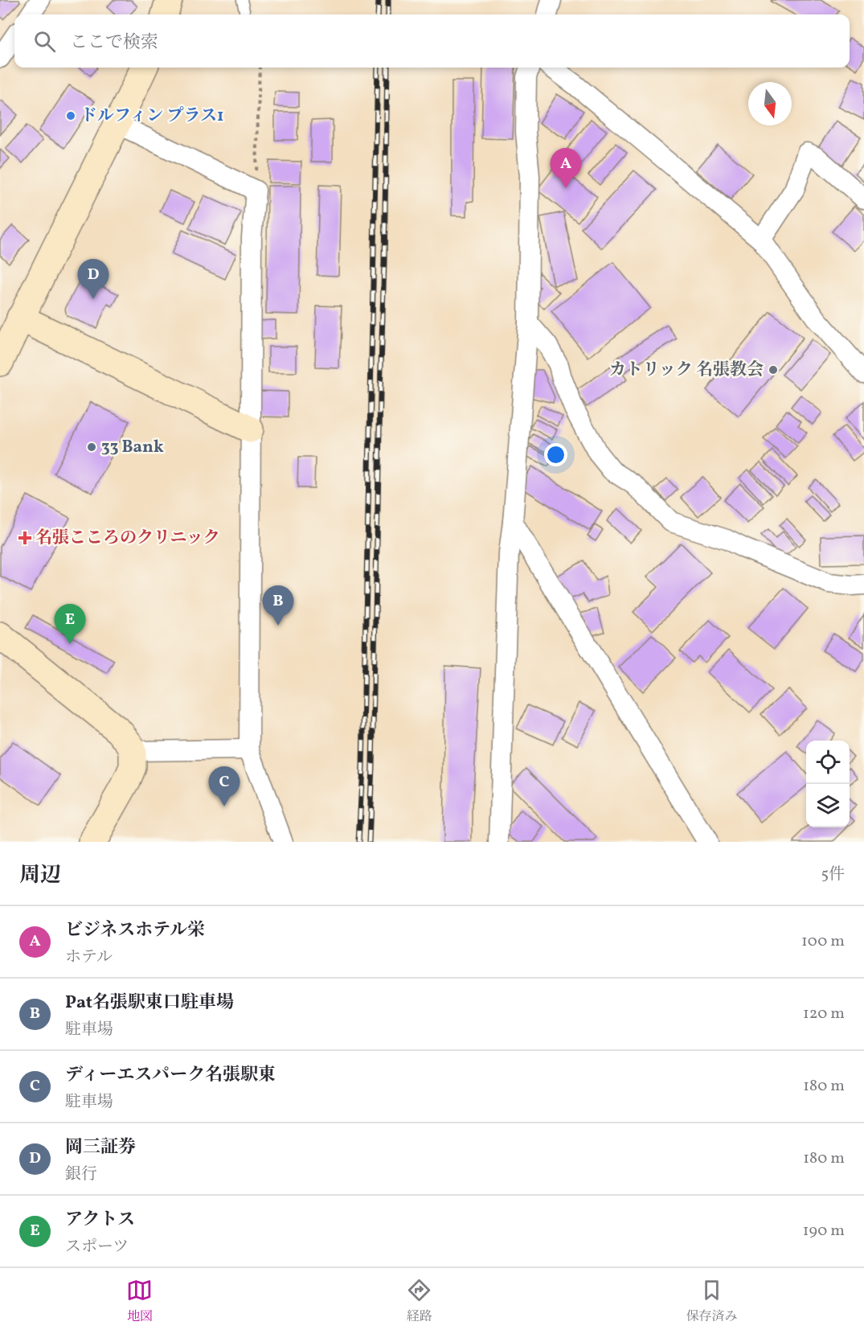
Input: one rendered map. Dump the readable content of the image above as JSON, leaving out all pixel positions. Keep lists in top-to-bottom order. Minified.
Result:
{"places":{"other":["ドルフィン プラス1","カトリック 名張教会","33 Bank"],"health":["名張こころのクリニック"]},"north":"bottom","page":{"search":"ここで検索","pins":["A","D","B","E","C"],"heading":["周辺","5件"],"list":[{"mark":"A","name":"ビジネスホテル栄","note":"ホテル","value":"100 m"},{"mark":"B","name":"Pat名張駅東口駐車場","note":"駐車場","value":"120 m"},{"mark":"C","name":"ディーエスパーク名張駅東","note":"駐車場","value":"180 m"},{"mark":"D","name":"岡三証券","note":"銀行","value":"180 m"},{"mark":"E","name":"アクトス","note":"スポーツ","value":"190 m"}],"nav":["地図","経路","保存済み"]}}
